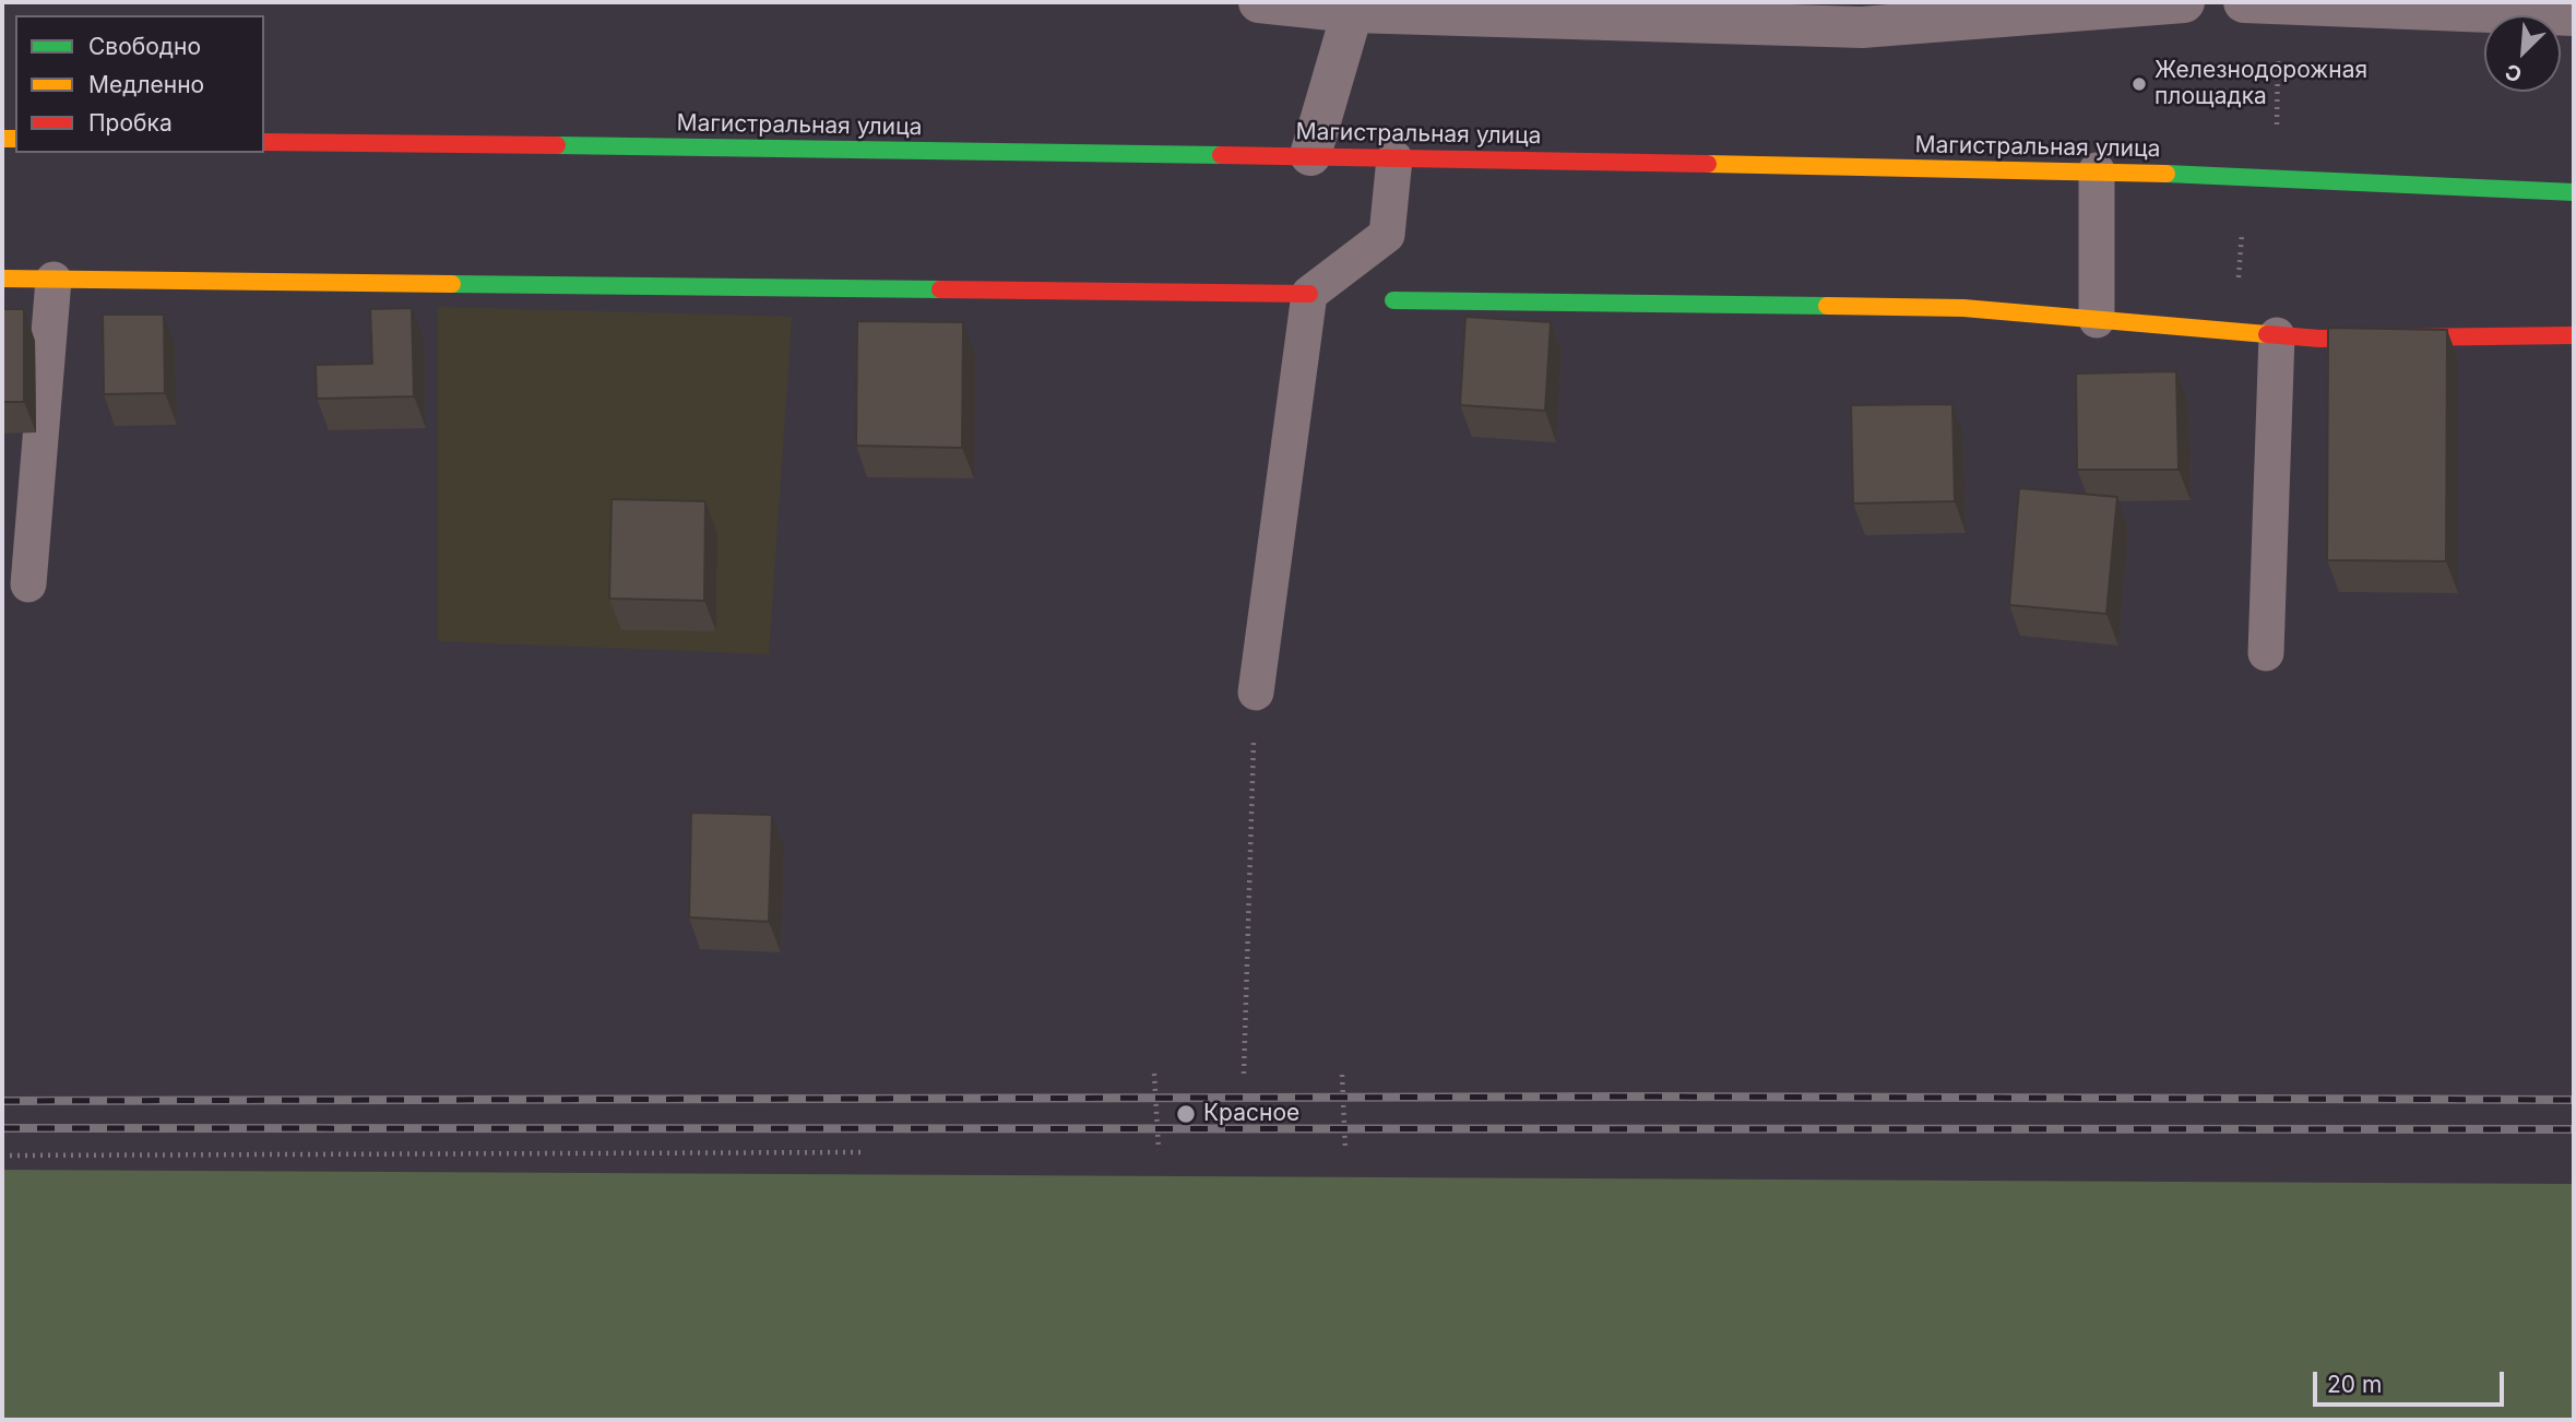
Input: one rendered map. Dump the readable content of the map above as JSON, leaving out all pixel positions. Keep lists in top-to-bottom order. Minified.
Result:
{"streets":{"street":["Магистральная улица"]},"places":["Железнодорожная площадка","Красное"],"legend":["Свободно","Медленно","Пробка"],"scale_bar":"20 m","north":"bottom left"}
